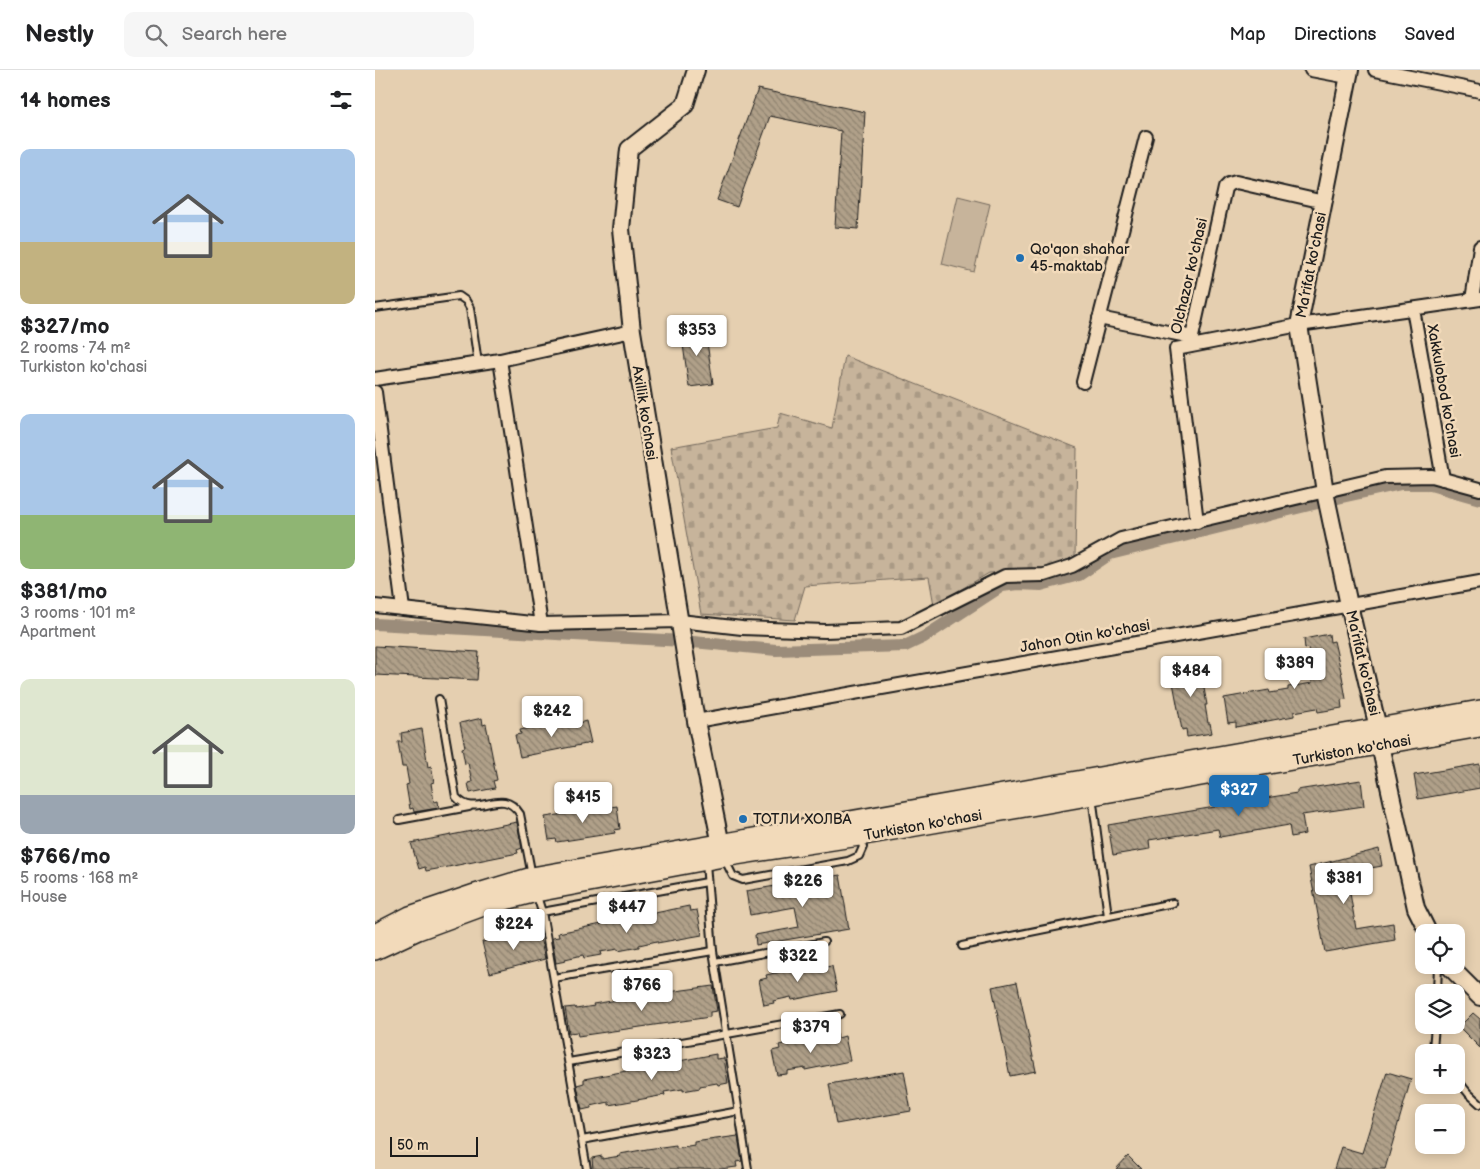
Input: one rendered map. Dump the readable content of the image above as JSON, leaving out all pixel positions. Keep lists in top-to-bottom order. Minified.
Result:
{"streets":{"main road":["Turkiston ko'chasi"],"street":["Ma’rifat ko'chasi","Olchazor ko'chasi","Xakkulobod ko'chasi","Axillik ko'chasi","Jahon Otin ko'chasi"]},"crossings":[["Ma’rifat ko'chasi","Olchazor ko'chasi"],["Ma’rifat ko'chasi","Jahon Otin ko'chasi"],["Ma’rifat ko'chasi","Turkiston ko'chasi"],["Axillik ko'chasi","Jahon Otin ko'chasi"]],"places":["Qo'qon shahar 45-maktab","ТОТЛИ ХОЛВА"],"scale_bar":"50 m","page":{"header":"Nestly","search":"Search here","nav":["Map","Directions","Saved"],"heading":"14 homes","list":[{"name":"$327/mo","note":"2 rooms · 74 m² · Turkiston ko'chasi"},{"name":"$381/mo","note":"3 rooms · 101 m² · Apartment"},{"name":"$766/mo","note":"5 rooms · 168 m² · House"}],"price":["$353","$389","$484","$242","$327","$415","$381","$226","$447","$224","$322","$766","$379","$323"],"map_buttons":["+","−"],"scale":"50 m"}}
